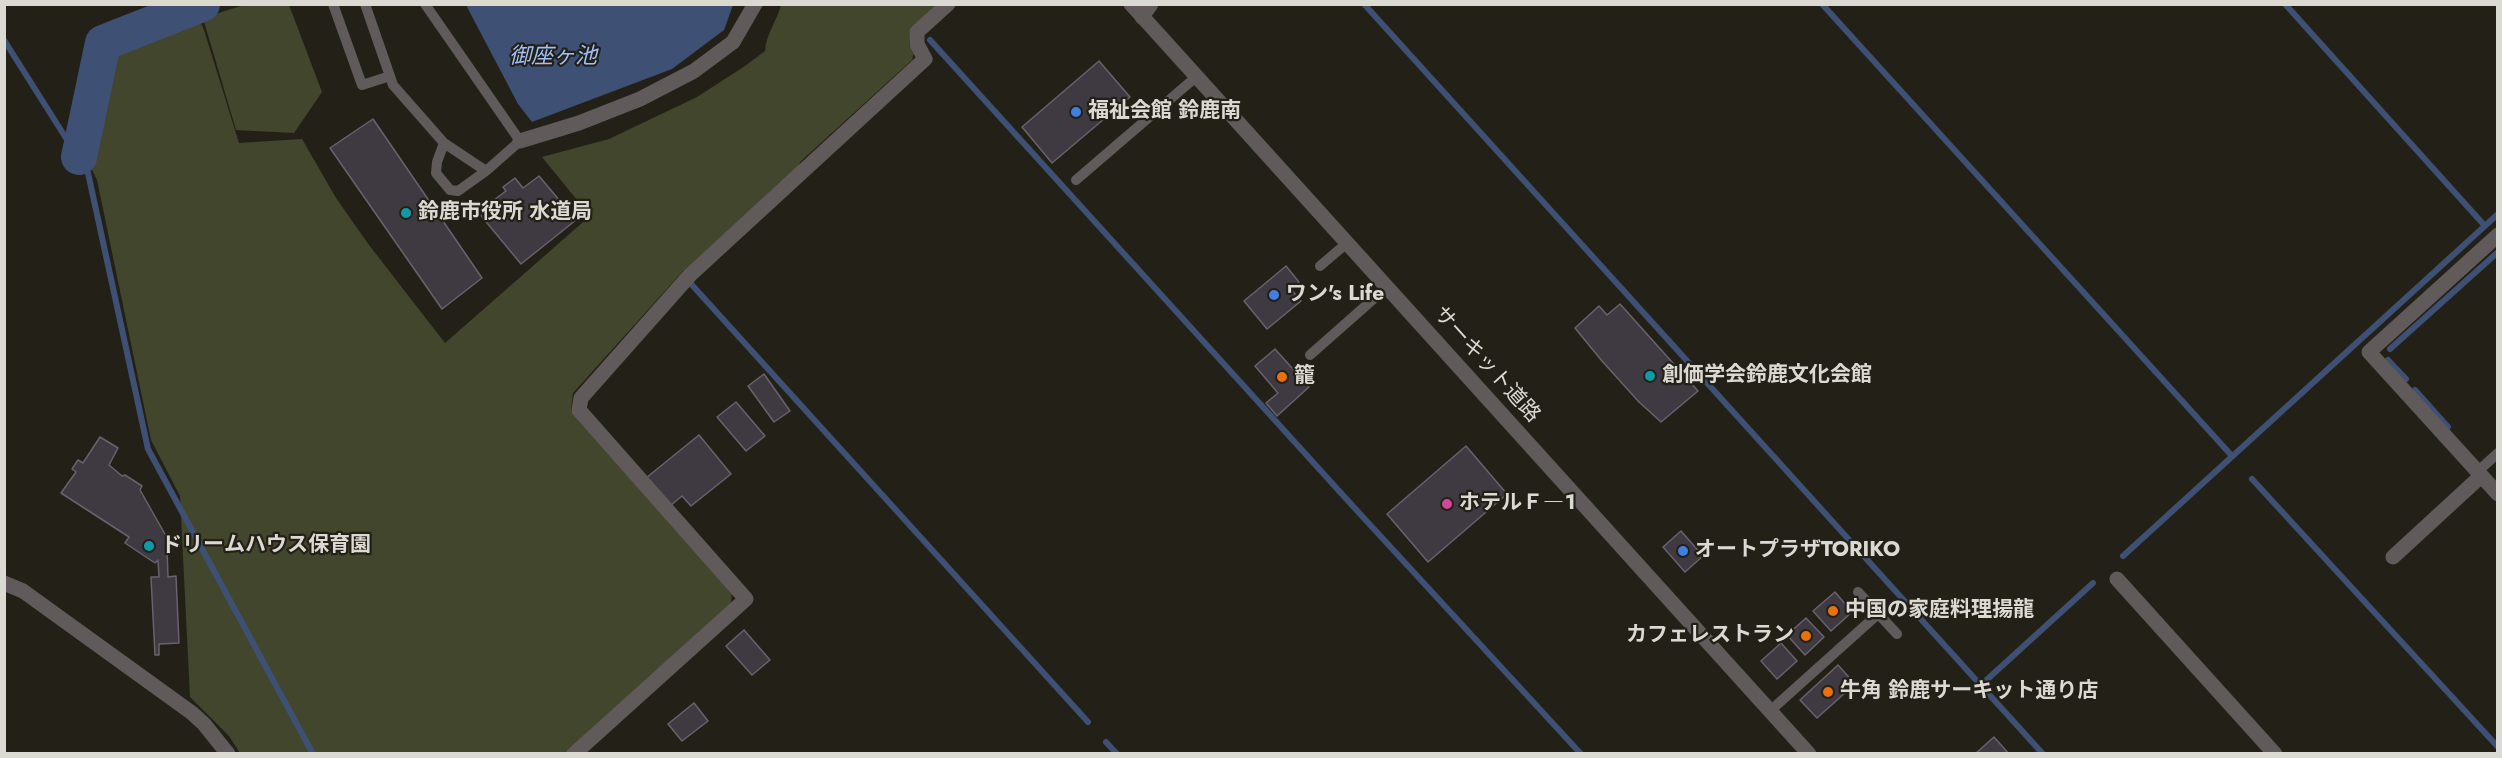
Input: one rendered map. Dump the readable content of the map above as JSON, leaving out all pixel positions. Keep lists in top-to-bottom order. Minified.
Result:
{"streets":{"street":["サーキット道路"]},"water":["御座ヶ池"],"places":["福祉会館 鈴鹿南","鈴鹿市役所 水道局","ワン's Life","創価学会鈴鹿文化会館","籠","ホテルＦ―１","ドリームハウス保育園","オートプラザTORIKO","中国の家庭料理揚龍","カフェレストラン","牛角 鈴鹿サーキット通り店"]}
